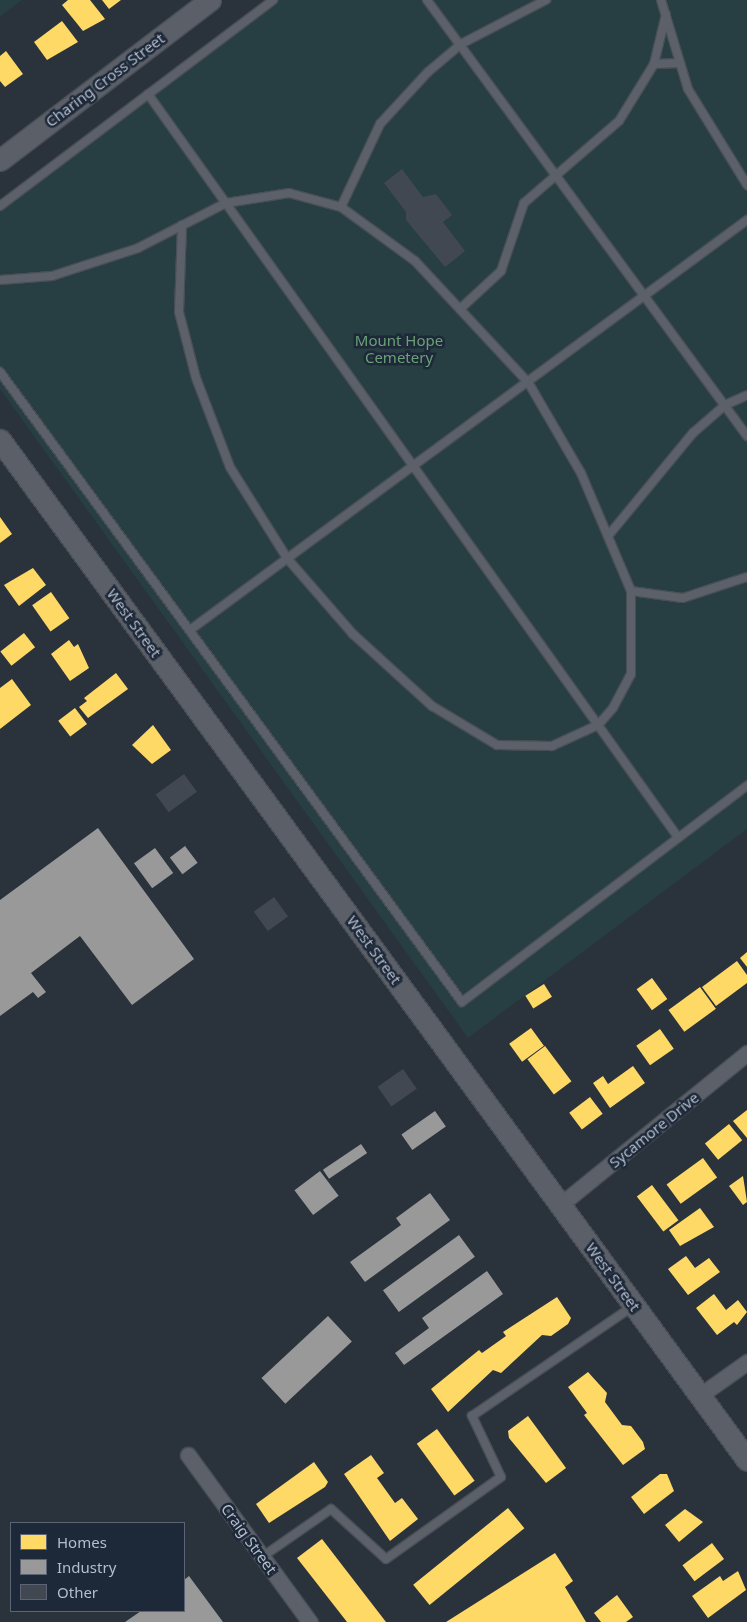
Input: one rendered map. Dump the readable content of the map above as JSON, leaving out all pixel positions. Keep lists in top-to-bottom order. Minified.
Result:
{"streets":{"main road":["Charing Cross Street","West Street"],"street":["Sycamore Drive","Craig Street"]},"crossings":[["West Street","Sycamore Drive"]],"parks":["Mount Hope Cemetery"],"legend":["Homes","Industry","Other"]}
